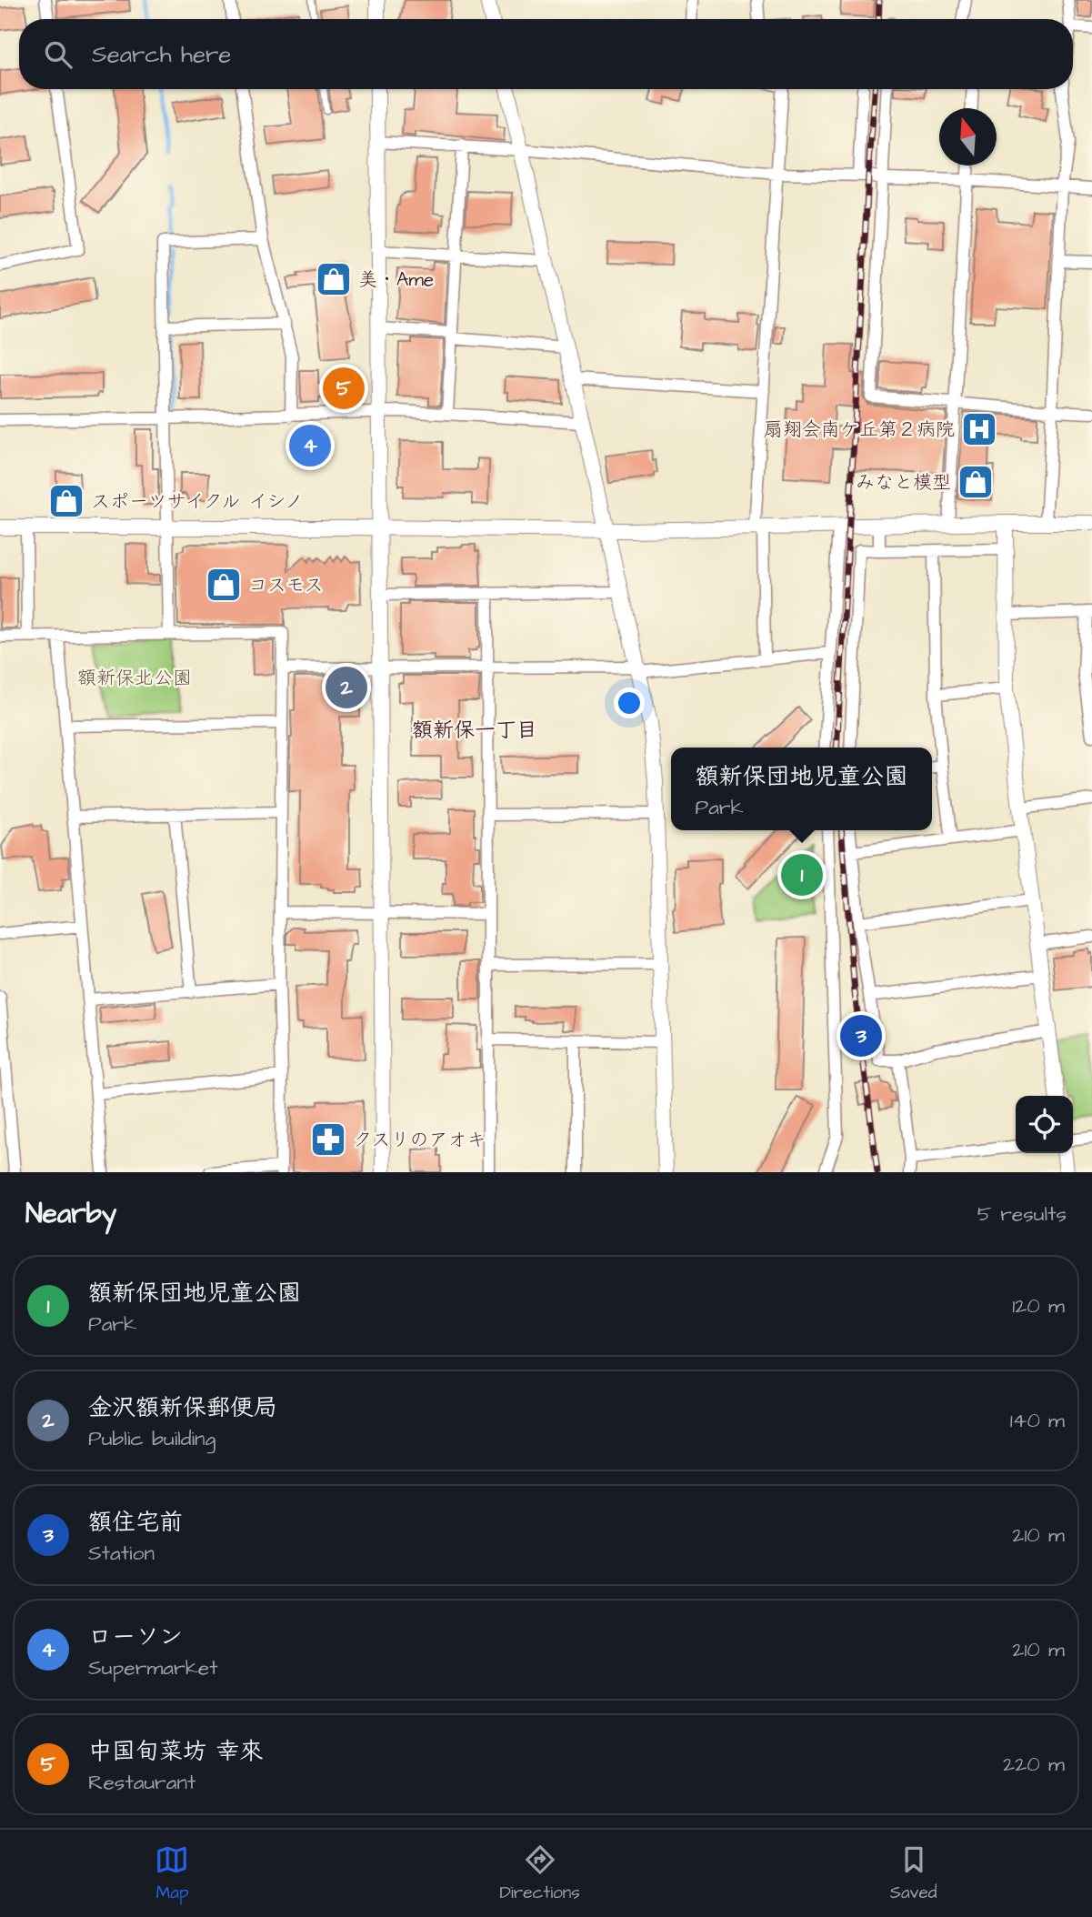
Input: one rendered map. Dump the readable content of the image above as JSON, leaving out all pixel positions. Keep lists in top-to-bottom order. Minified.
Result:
{"districts":["額新保一丁目"],"parks":["額新保北公園"],"places":{"shop":["美・Ame","みなと模型","スポーツサイクル イシノ","コスモス"],"hospital":["扇翔会南ケ丘第２病院"],"pharmacy":["クスリのアオキ"]},"north":"top","page":{"search":"Search here","pins":["5","4","2","1","3"],"popup":["額新保団地児童公園","Park"],"heading":["Nearby","5 results"],"list":[{"mark":"1","name":"額新保団地児童公園","note":"Park","value":"120 m"},{"mark":"2","name":"金沢額新保郵便局","note":"Public building","value":"140 m"},{"mark":"3","name":"額住宅前","note":"Station","value":"210 m"},{"mark":"4","name":"ローソン","note":"Supermarket","value":"210 m"},{"mark":"5","name":"中国旬菜坊 幸來","note":"Restaurant","value":"220 m"}],"nav":["Map","Directions","Saved"]}}
